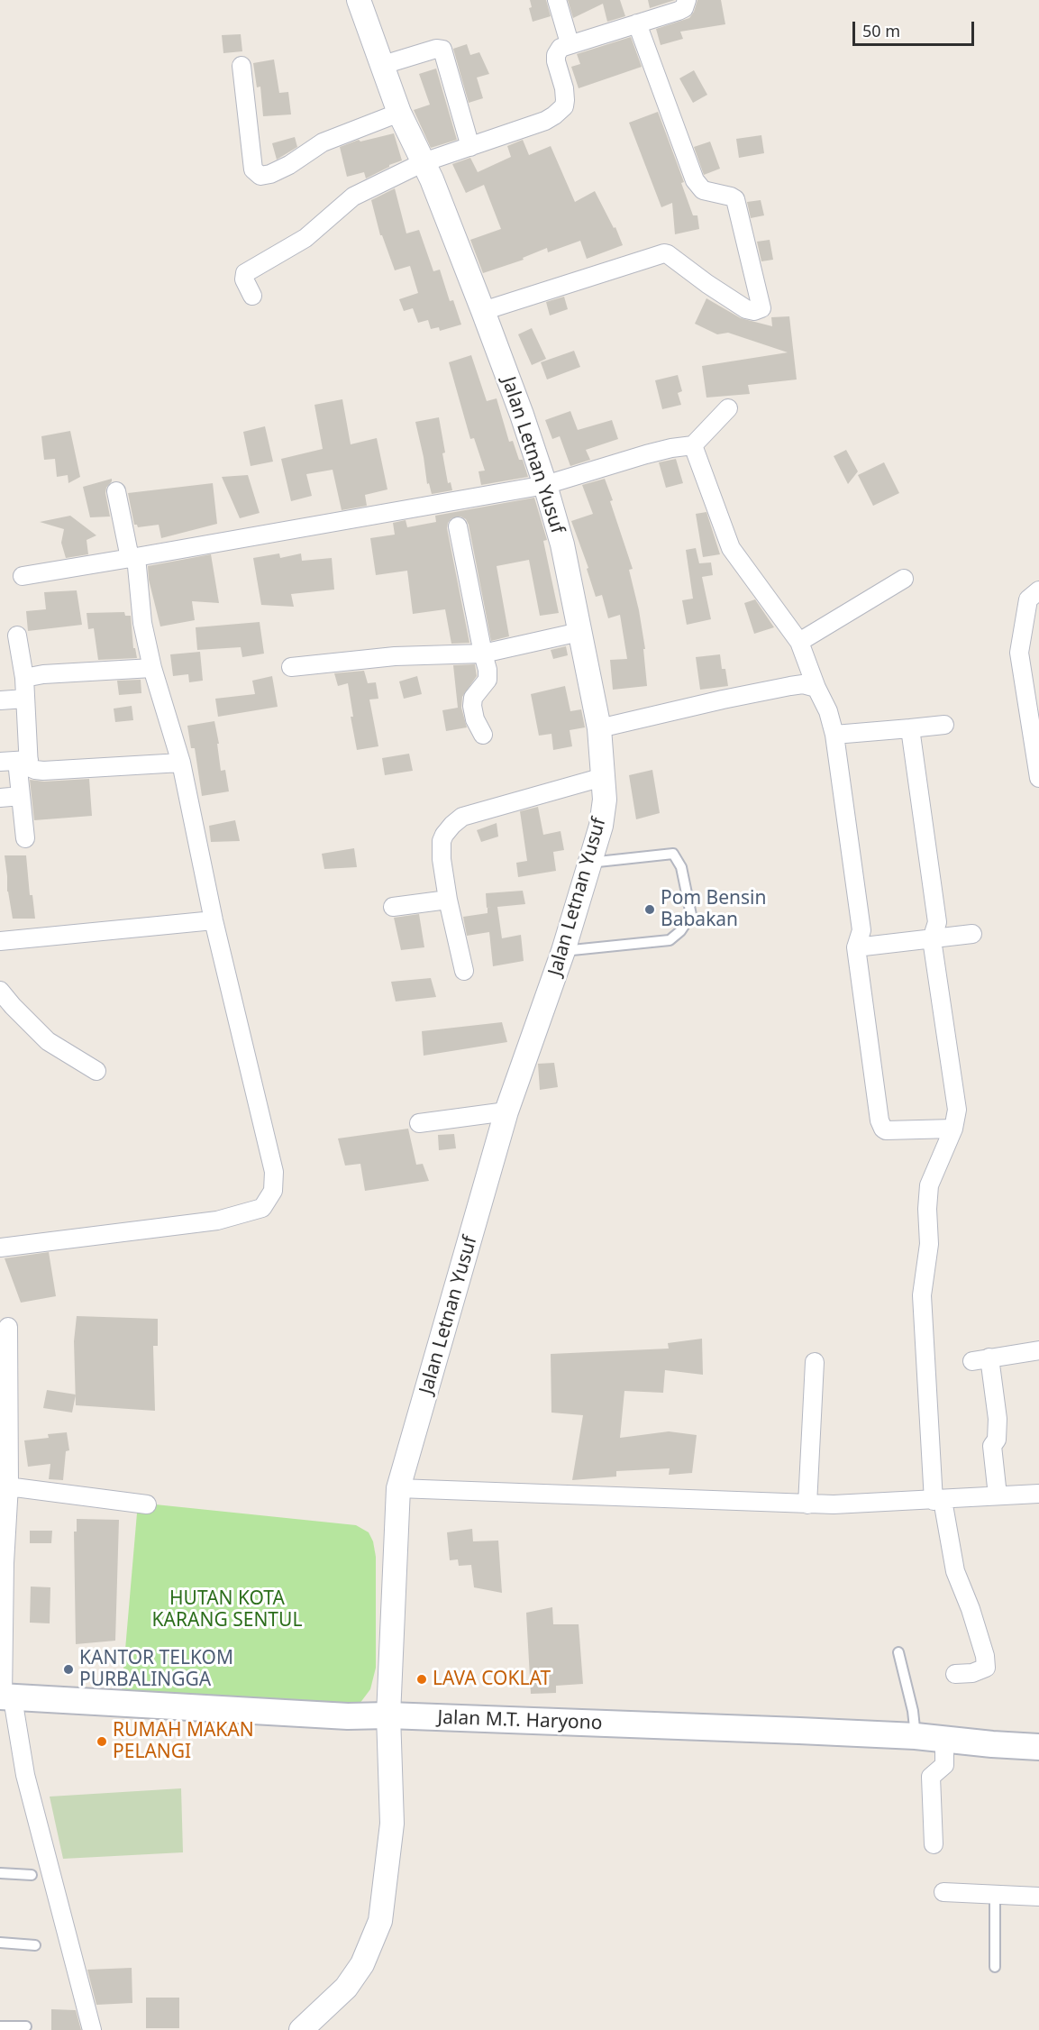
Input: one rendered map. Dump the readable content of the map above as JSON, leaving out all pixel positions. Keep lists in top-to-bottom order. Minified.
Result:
{"streets":{"main road":["Jalan M.T. Haryono"],"street":["Jalan Letnan Yusuf"]},"crossings":[["Jalan Letnan Yusuf","Jalan M.T. Haryono"]],"parks":["HUTAN KOTA KARANG SENTUL"],"places":["Pom Bensin Babakan","KANTOR TELKOM PURBALINGGA","LAVA COKLAT","RUMAH MAKAN PELANGI"],"scale_bar":"50 m"}
